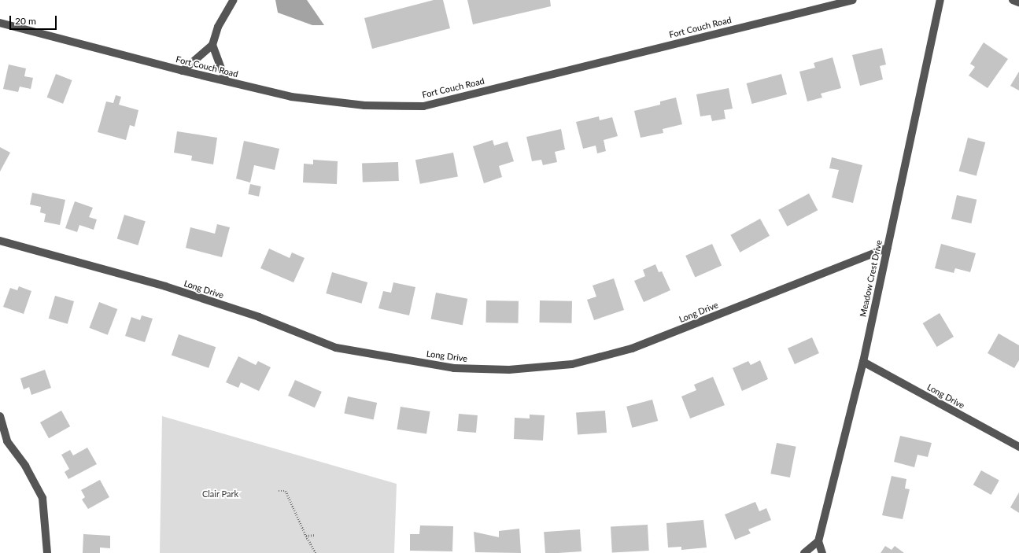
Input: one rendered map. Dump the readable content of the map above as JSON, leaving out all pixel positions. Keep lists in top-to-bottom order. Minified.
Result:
{"streets":{"street":["Fort Couch Road","Meadow Crest Drive","Long Drive"]},"crossings":[["Meadow Crest Drive","Long Drive"]],"parks":["Clair Park"],"scale_bar":"20 m"}
